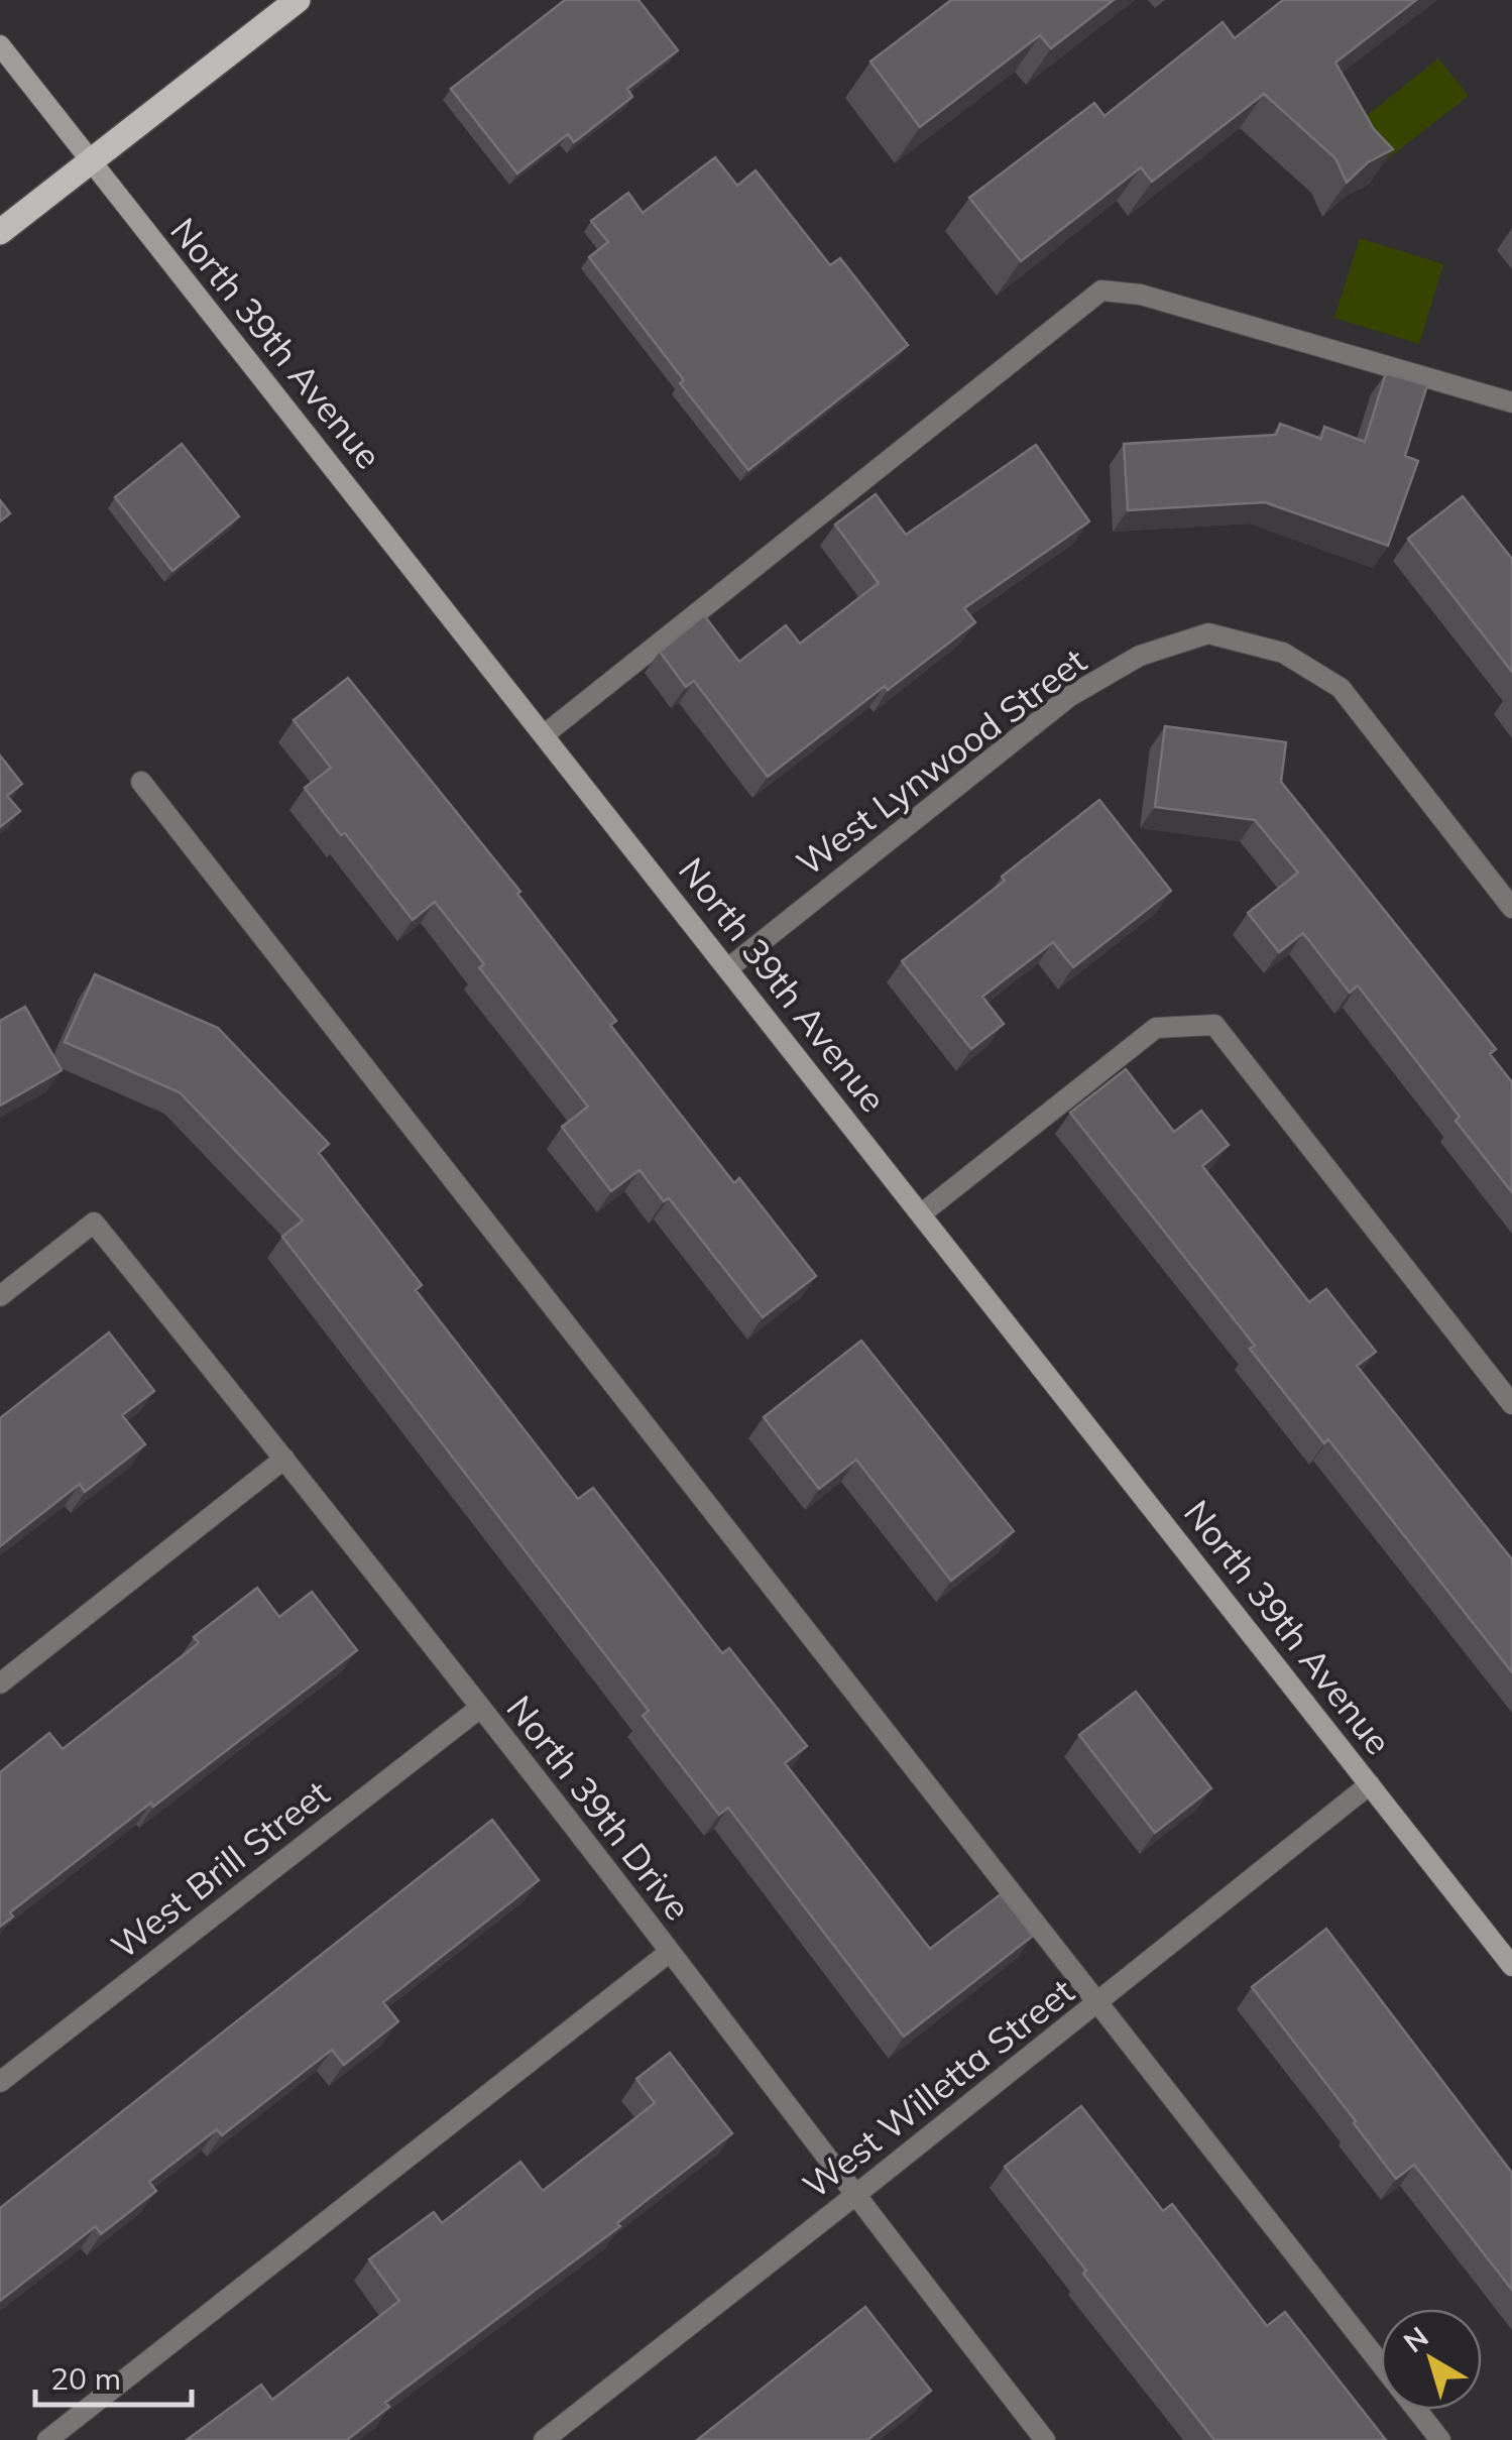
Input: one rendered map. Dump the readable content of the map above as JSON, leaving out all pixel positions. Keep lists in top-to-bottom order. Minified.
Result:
{"streets":{"street":["North 39th Avenue","West Lynwood Street","North 39th Drive","West Brill Street","West Willetta Street"]},"crossings":[["North 39th Avenue","West Lynwood Street"],["North 39th Avenue","West Willetta Street"],["North 39th Drive","West Brill Street"],["North 39th Drive","West Willetta Street"]],"scale_bar":"20 m","north":"top left"}
